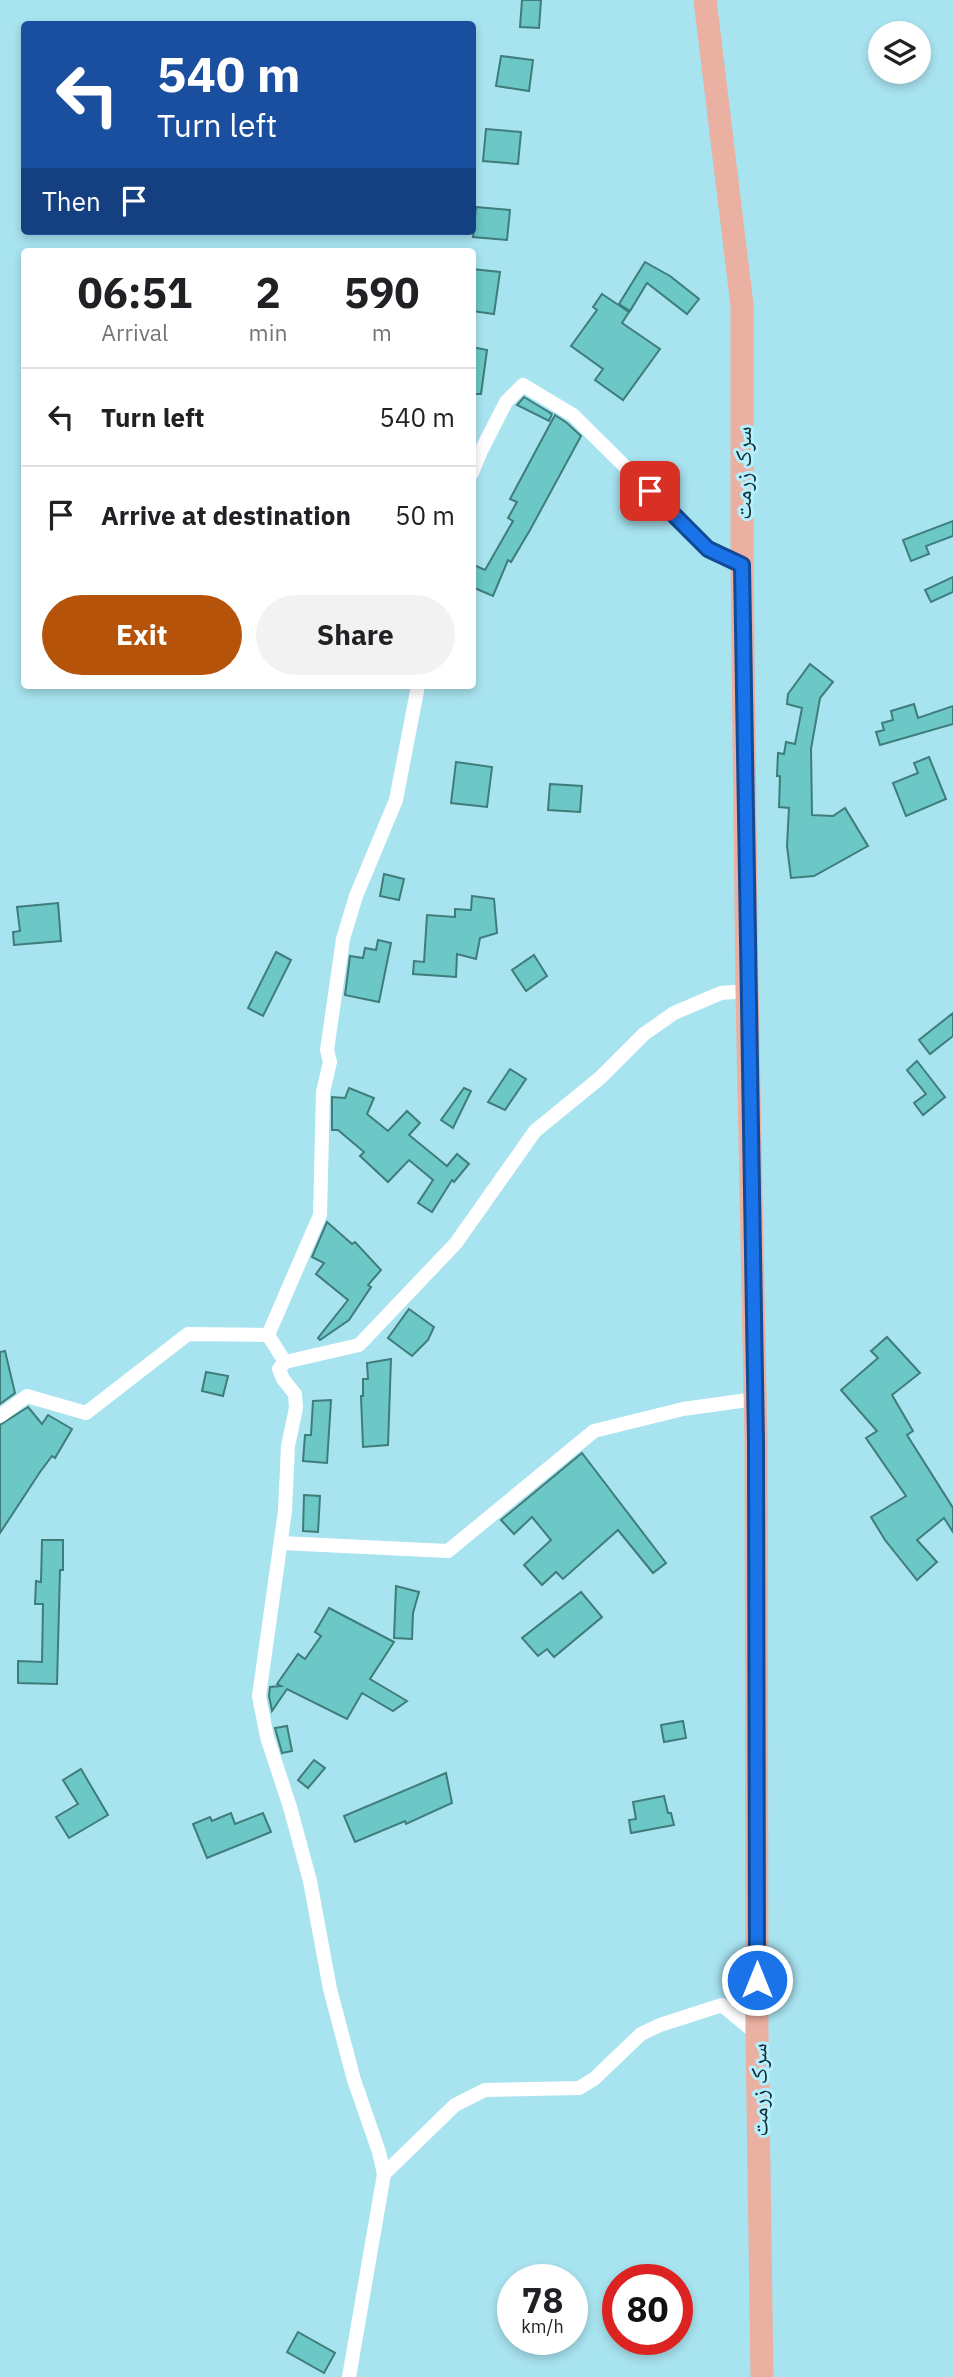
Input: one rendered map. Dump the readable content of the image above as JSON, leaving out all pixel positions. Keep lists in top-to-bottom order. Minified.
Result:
{"streets":{"highway":["سرک زرمت"]},"page":{"turn":["540 m","Turn left"],"then":"Then","eta":["06:51","Arrival","2","min","590","m"],"list":[{"name":"Turn left","value":"540 m"},{"name":"Arrive at destination","value":"50 m"}],"buttons":["Exit","Share"],"speed":"78 km/h","limit":"80"}}
